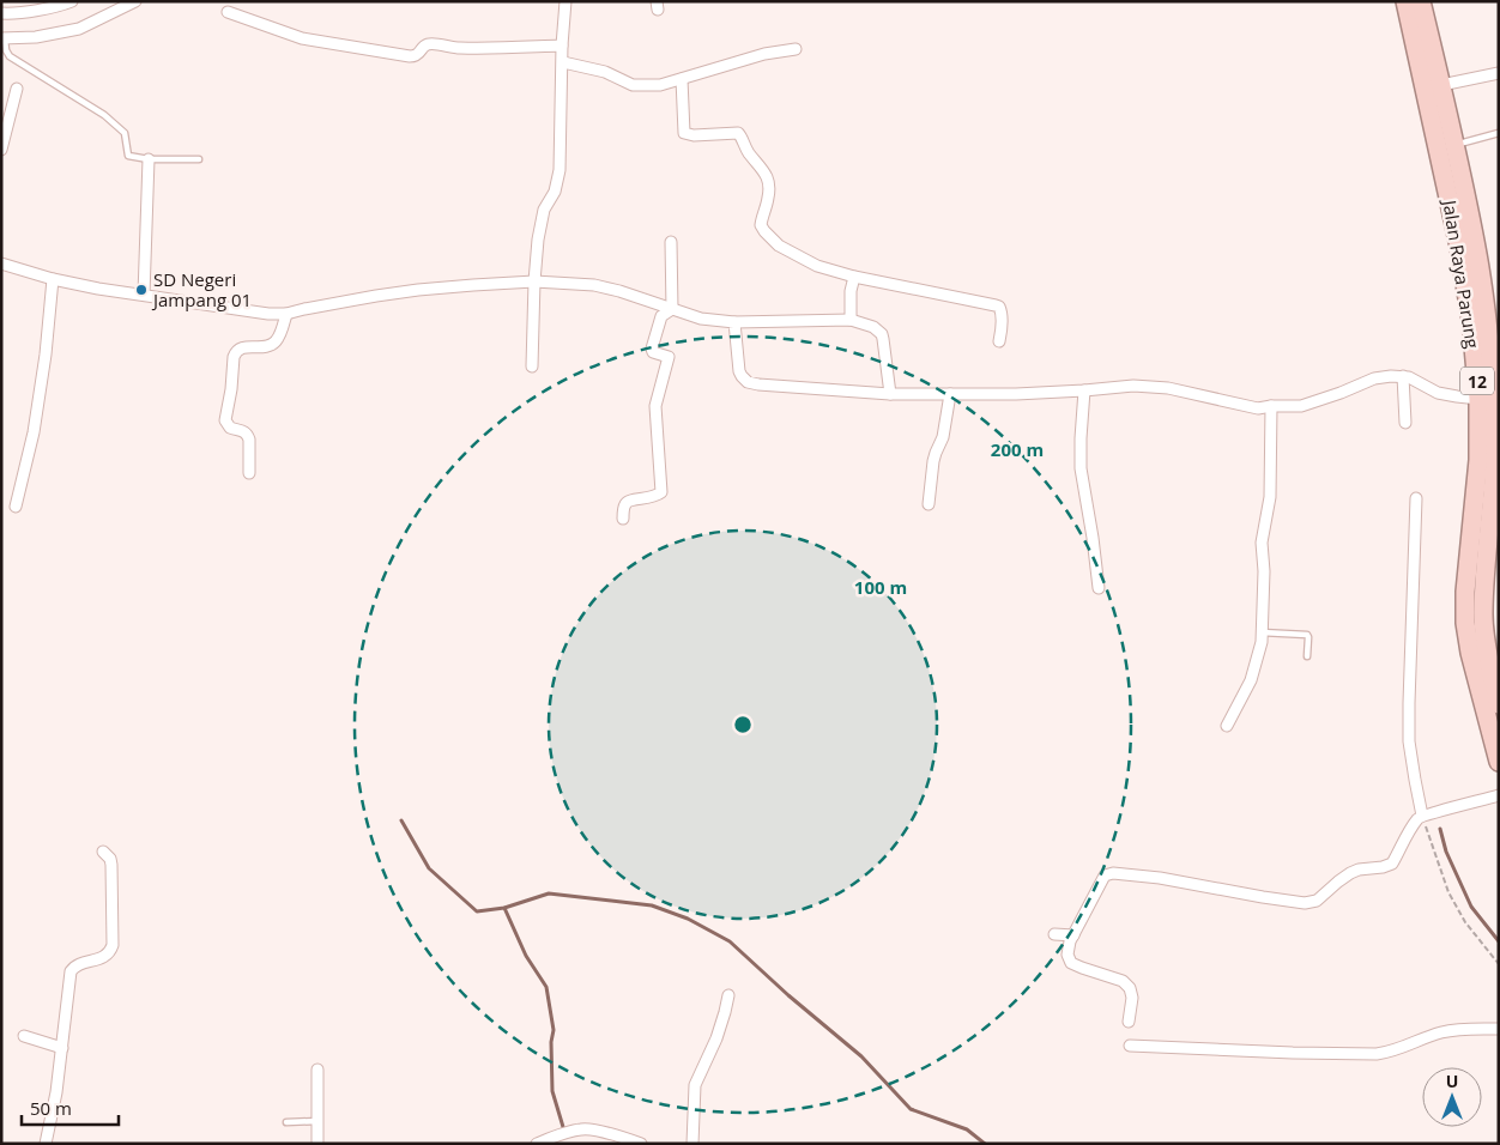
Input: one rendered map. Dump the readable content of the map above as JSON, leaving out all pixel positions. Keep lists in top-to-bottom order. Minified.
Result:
{"streets":{"highway":["Jalan Raya Parung","12"]},"places":["SD Negeri Jampang 01"],"scale_bar":"50 m","north":"top","rings":["200 m","100 m"]}
